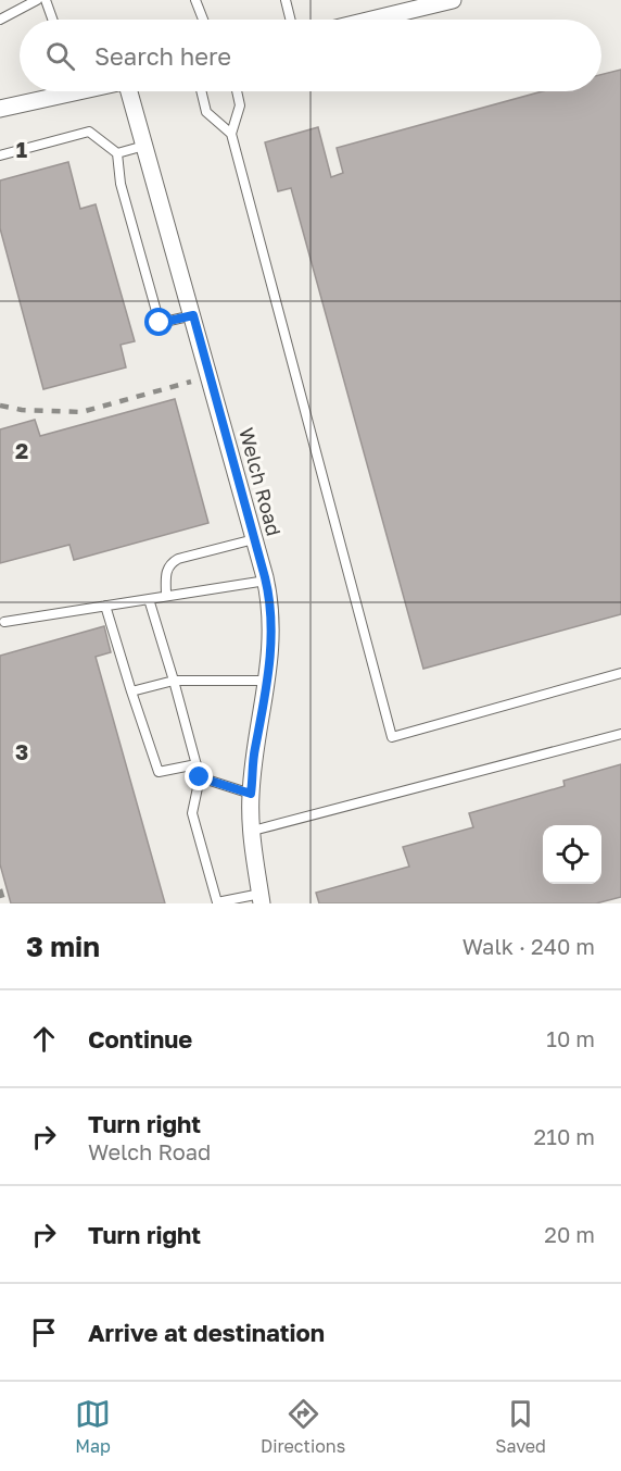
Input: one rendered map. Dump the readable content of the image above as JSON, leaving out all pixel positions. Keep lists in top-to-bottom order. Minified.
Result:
{"streets":{"street":["Welch Road"]},"page":{"search":"Search here","heading":["3 min","Walk · 240 m"],"list":[["Continue","10 m"],["Turn right","Welch Road","210 m"],["Turn right","20 m"],"Arrive at destination"],"nav":["Map","Directions","Saved"]},"grid":{"rows":["1","2","3"]}}
